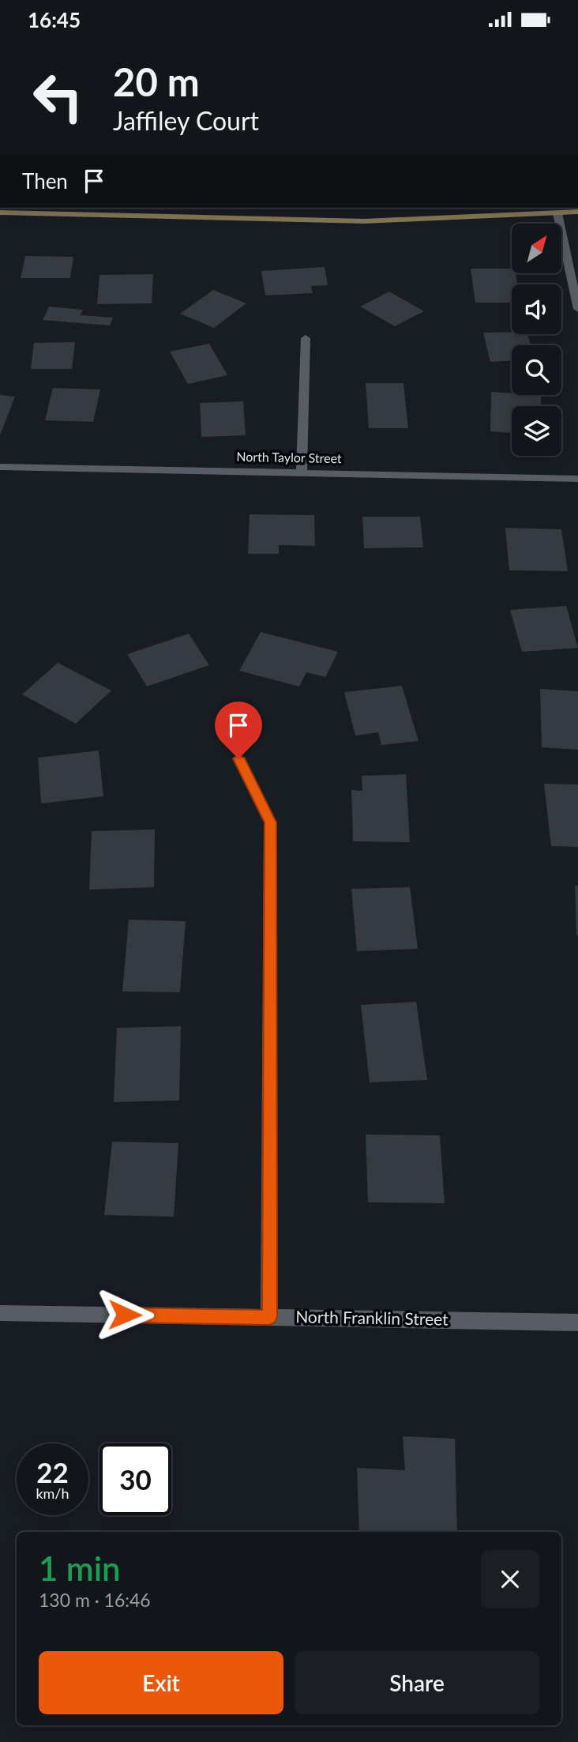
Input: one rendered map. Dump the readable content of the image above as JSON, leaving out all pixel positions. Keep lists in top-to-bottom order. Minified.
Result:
{"streets":{"street":["North Taylor Street","North Franklin Street"]},"north":"top right","page":{"status":"16:45","turn":["20 m","Jaffiley Court"],"then":"Then","speed":"22 km/h","limit":"30","heading":["1 min","130 m · 16:46"],"buttons":["Exit","Share"]}}
